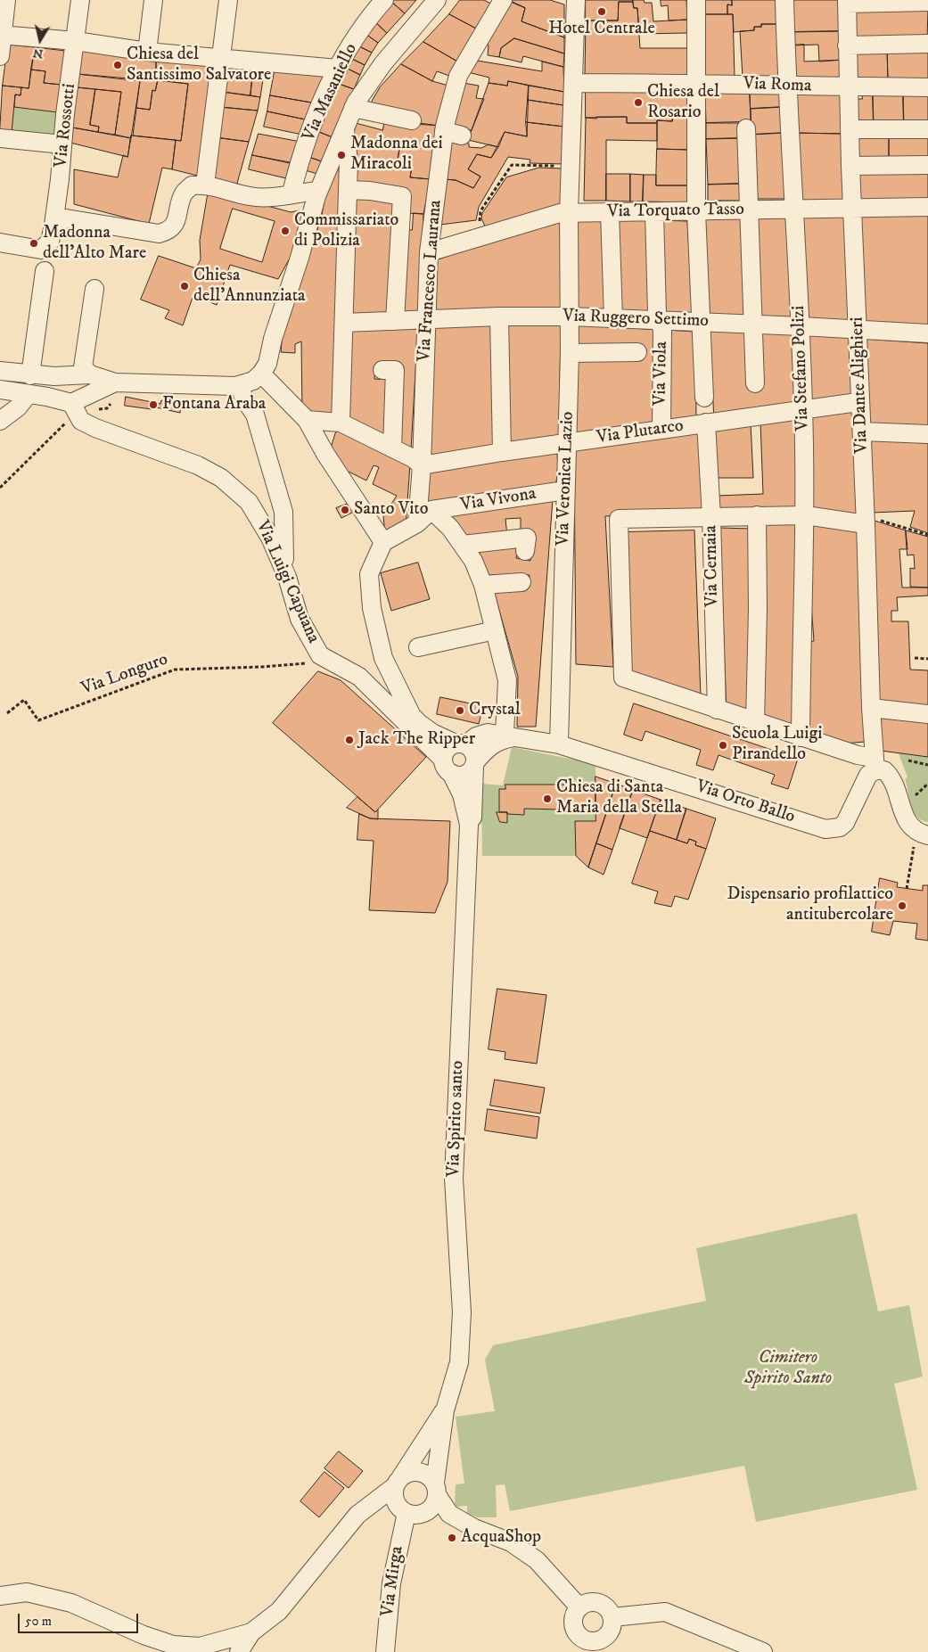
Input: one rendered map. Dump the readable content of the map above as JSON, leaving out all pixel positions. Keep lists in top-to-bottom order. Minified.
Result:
{"streets":{"street":["Via Roma","Via Masaniello","Via Rossotti","Via Torquato Tasso","Via Francesco Laurana","Via Ruggero Settimo","Via Stefano Polizi","Via Viola","Via Dante Alighieri","Via Plutarco","Via Veronica Lazio","Via Vivona","Via Cernaia","Via Luigi Capuana","Via Orto Ballo","Via Spirito santo","Via Mirga"],"path":["Via Longuro"]},"crossings":[["Via Roma","Via Stefano Polizi"],["Via Roma","Via Dante Alighieri"],["Via Roma","Via Veronica Lazio"],["Via Torquato Tasso","Via Francesco Laurana"],["Via Torquato Tasso","Via Stefano Polizi"],["Via Torquato Tasso","Via Viola"],["Via Torquato Tasso","Via Dante Alighieri"],["Via Torquato Tasso","Via Veronica Lazio"],["Via Francesco Laurana","Via Ruggero Settimo"],["Via Francesco Laurana","Via Plutarco"],["Via Ruggero Settimo","Via Stefano Polizi"],["Via Ruggero Settimo","Via Viola"],["Via Ruggero Settimo","Via Dante Alighieri"],["Via Ruggero Settimo","Via Veronica Lazio"],["Via Stefano Polizi","Via Plutarco"],["Via Viola","Via Plutarco"],["Via Dante Alighieri","Via Orto Ballo"],["Via Plutarco","Via Veronica Lazio"],["Via Plutarco","Via Cernaia"],["Via Veronica Lazio","Via Vivona"],["Via Veronica Lazio","Via Orto Ballo"],["Via Luigi Capuana","Via Longuro"],["Via Luigi Capuana","Via Orto Ballo"],["Via Luigi Capuana","Via Spirito santo"],["Via Spirito santo","Via Mirga"]],"parks":["Cimitero Spirito Santo"],"places":["Hotel Centrale","Chiesa del Santissimo Salvatore","Chiesa del Rosario","Madonna dei Miracoli","Commissariato di Polizia","Madonna dell'Alto Mare","Chiesa dell'Annunziata","Fontana Araba","Santo Vito","Crystal","Jack The Ripper","Scuola Luigi Pirandello","Chiesa di Santa Maria della Stella","Dispensario profilattico antitubercolare","AcquaShop"],"scale_bar":"50 m","north":"bottom"}
